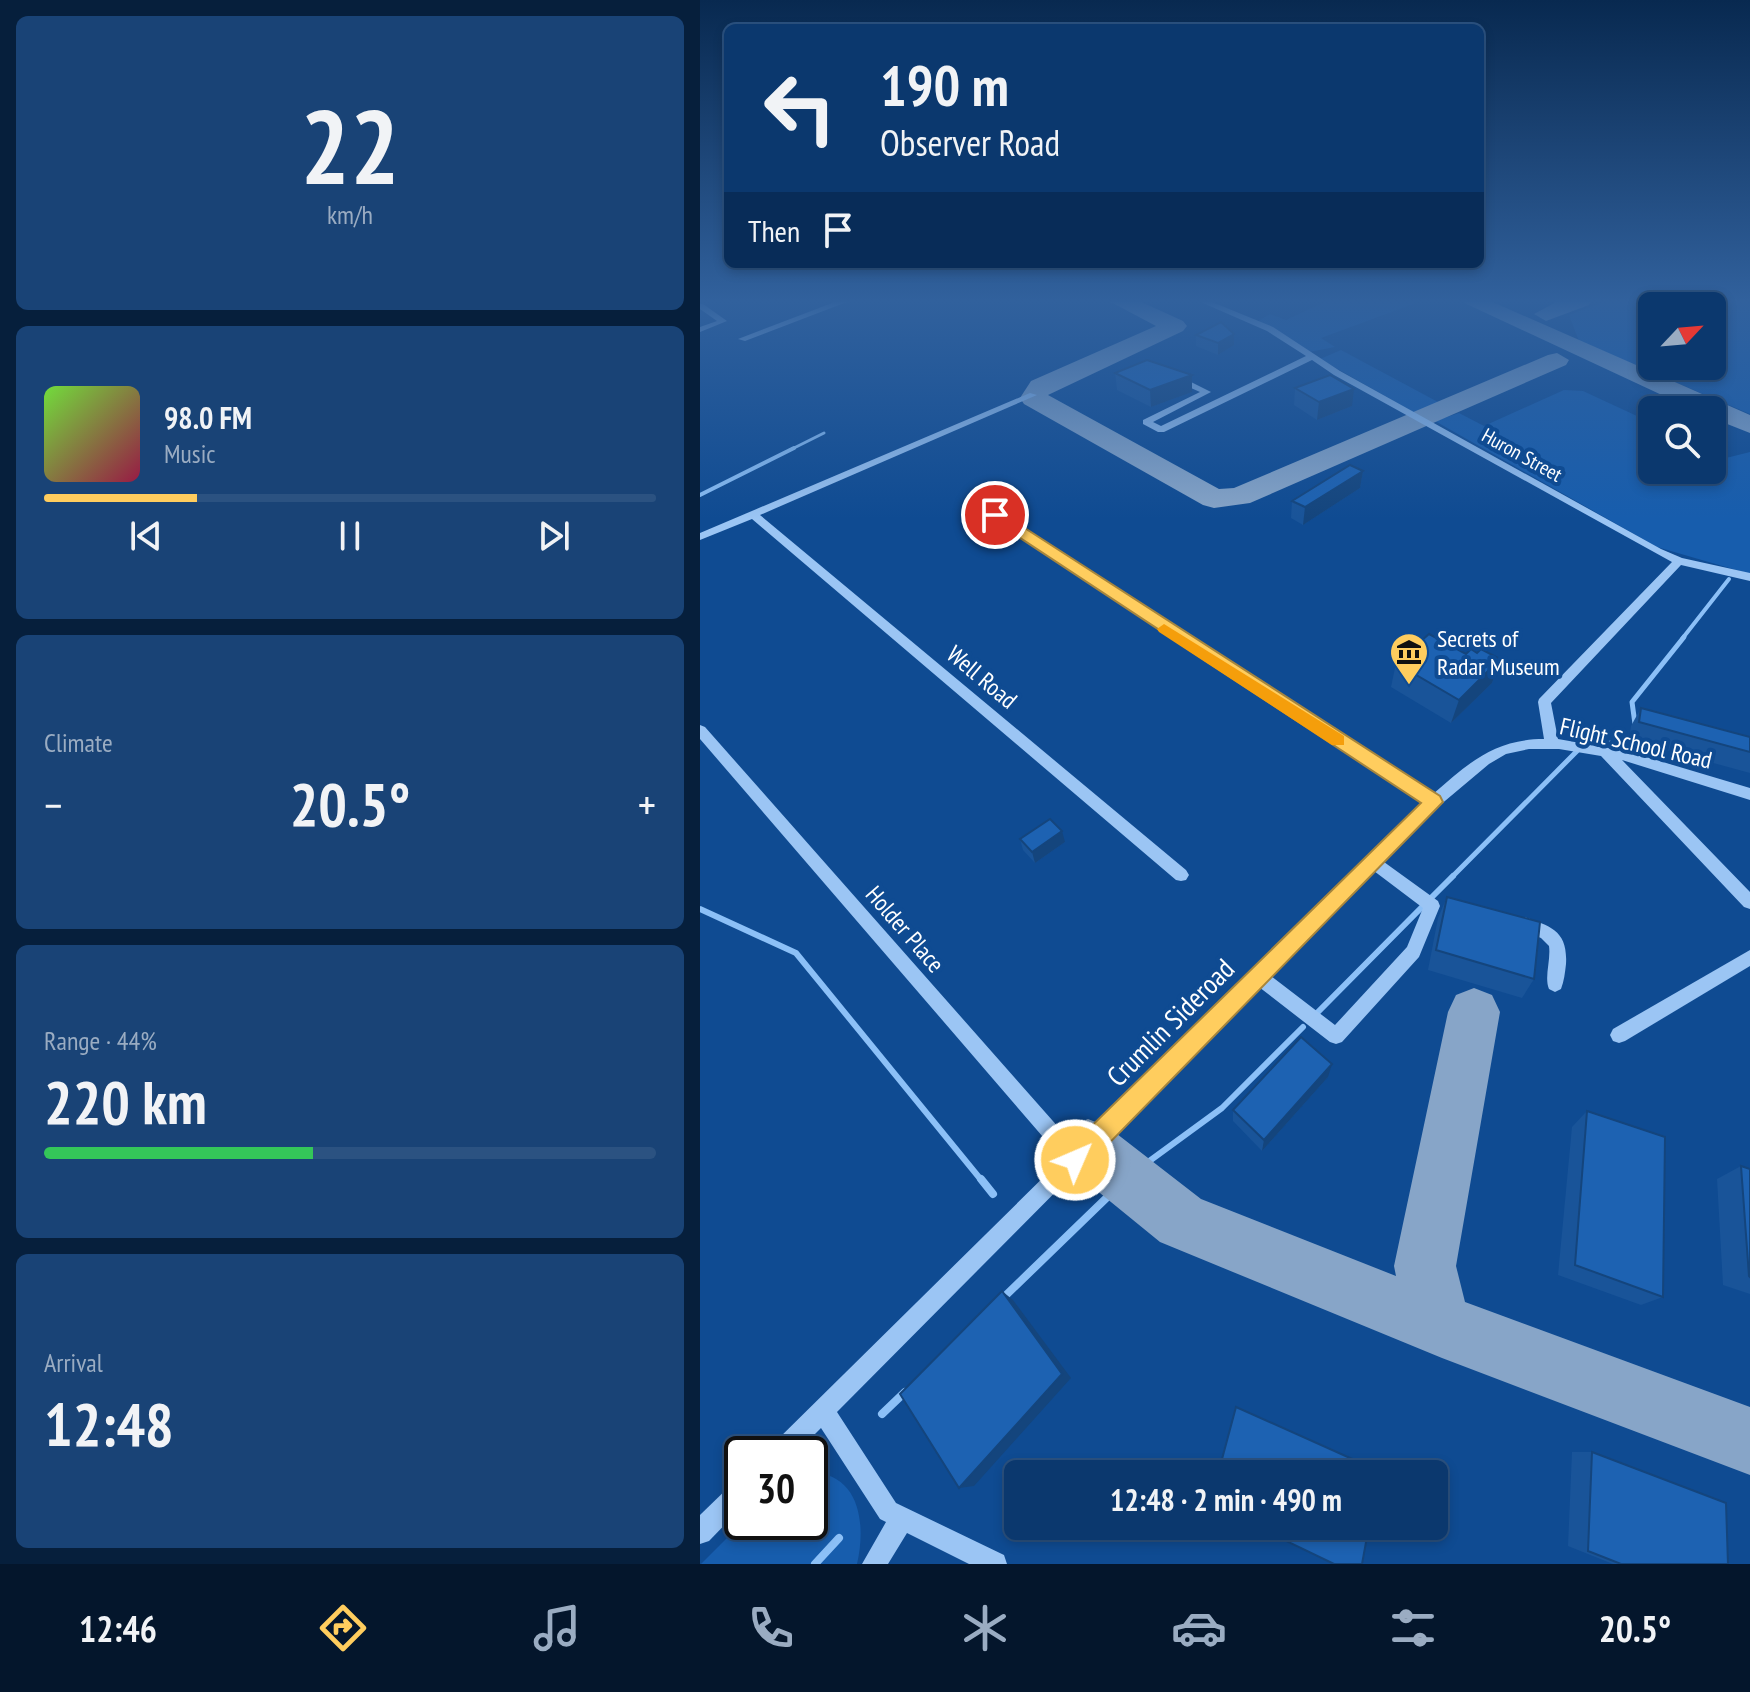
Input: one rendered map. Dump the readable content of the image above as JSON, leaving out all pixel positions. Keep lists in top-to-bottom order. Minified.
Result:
{"streets":{"street":["Huron Street","Well Road","Flight School Road","Holder Place","Crumlin Sideroad"]},"crossings":[["Flight School Road","Crumlin Sideroad"],["Holder Place","Crumlin Sideroad"]],"places":{"museum":["Secrets of Radar Museum"]},"north":"top right","page":{"tile":[["22","km/h"],"Climate",["Range · 44%","220 km"],["Arrival","12:48"]],"turn":["190 m","Observer Road"],"then":"Then","song":["98.0 FM","Music"],"heat":["−","20.5°","+"],"limit":"30","trip":"12:48 · 2 min · 490 m","tabs":["12:46","20.5°"]}}
